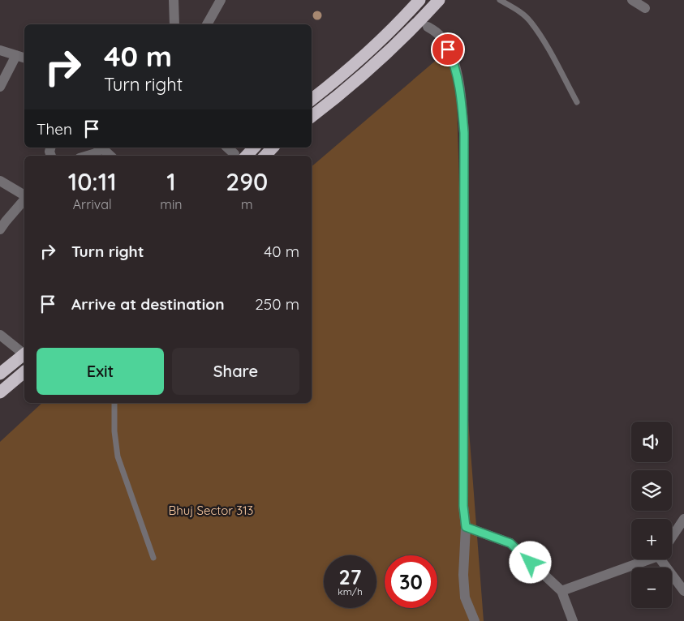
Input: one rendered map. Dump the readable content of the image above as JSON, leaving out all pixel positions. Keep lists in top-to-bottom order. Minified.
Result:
{"parks":["Bhuj Sector 313"],"page":{"turn":["40 m","Turn right"],"then":"Then","eta":["10:11","Arrival","1","min","290","m"],"list":[{"name":"Turn right","value":"40 m"},{"name":"Arrive at destination","value":"250 m"}],"buttons":["Exit","Share"],"map_buttons":["+","−"],"speed":"27 km/h","limit":"30"}}
